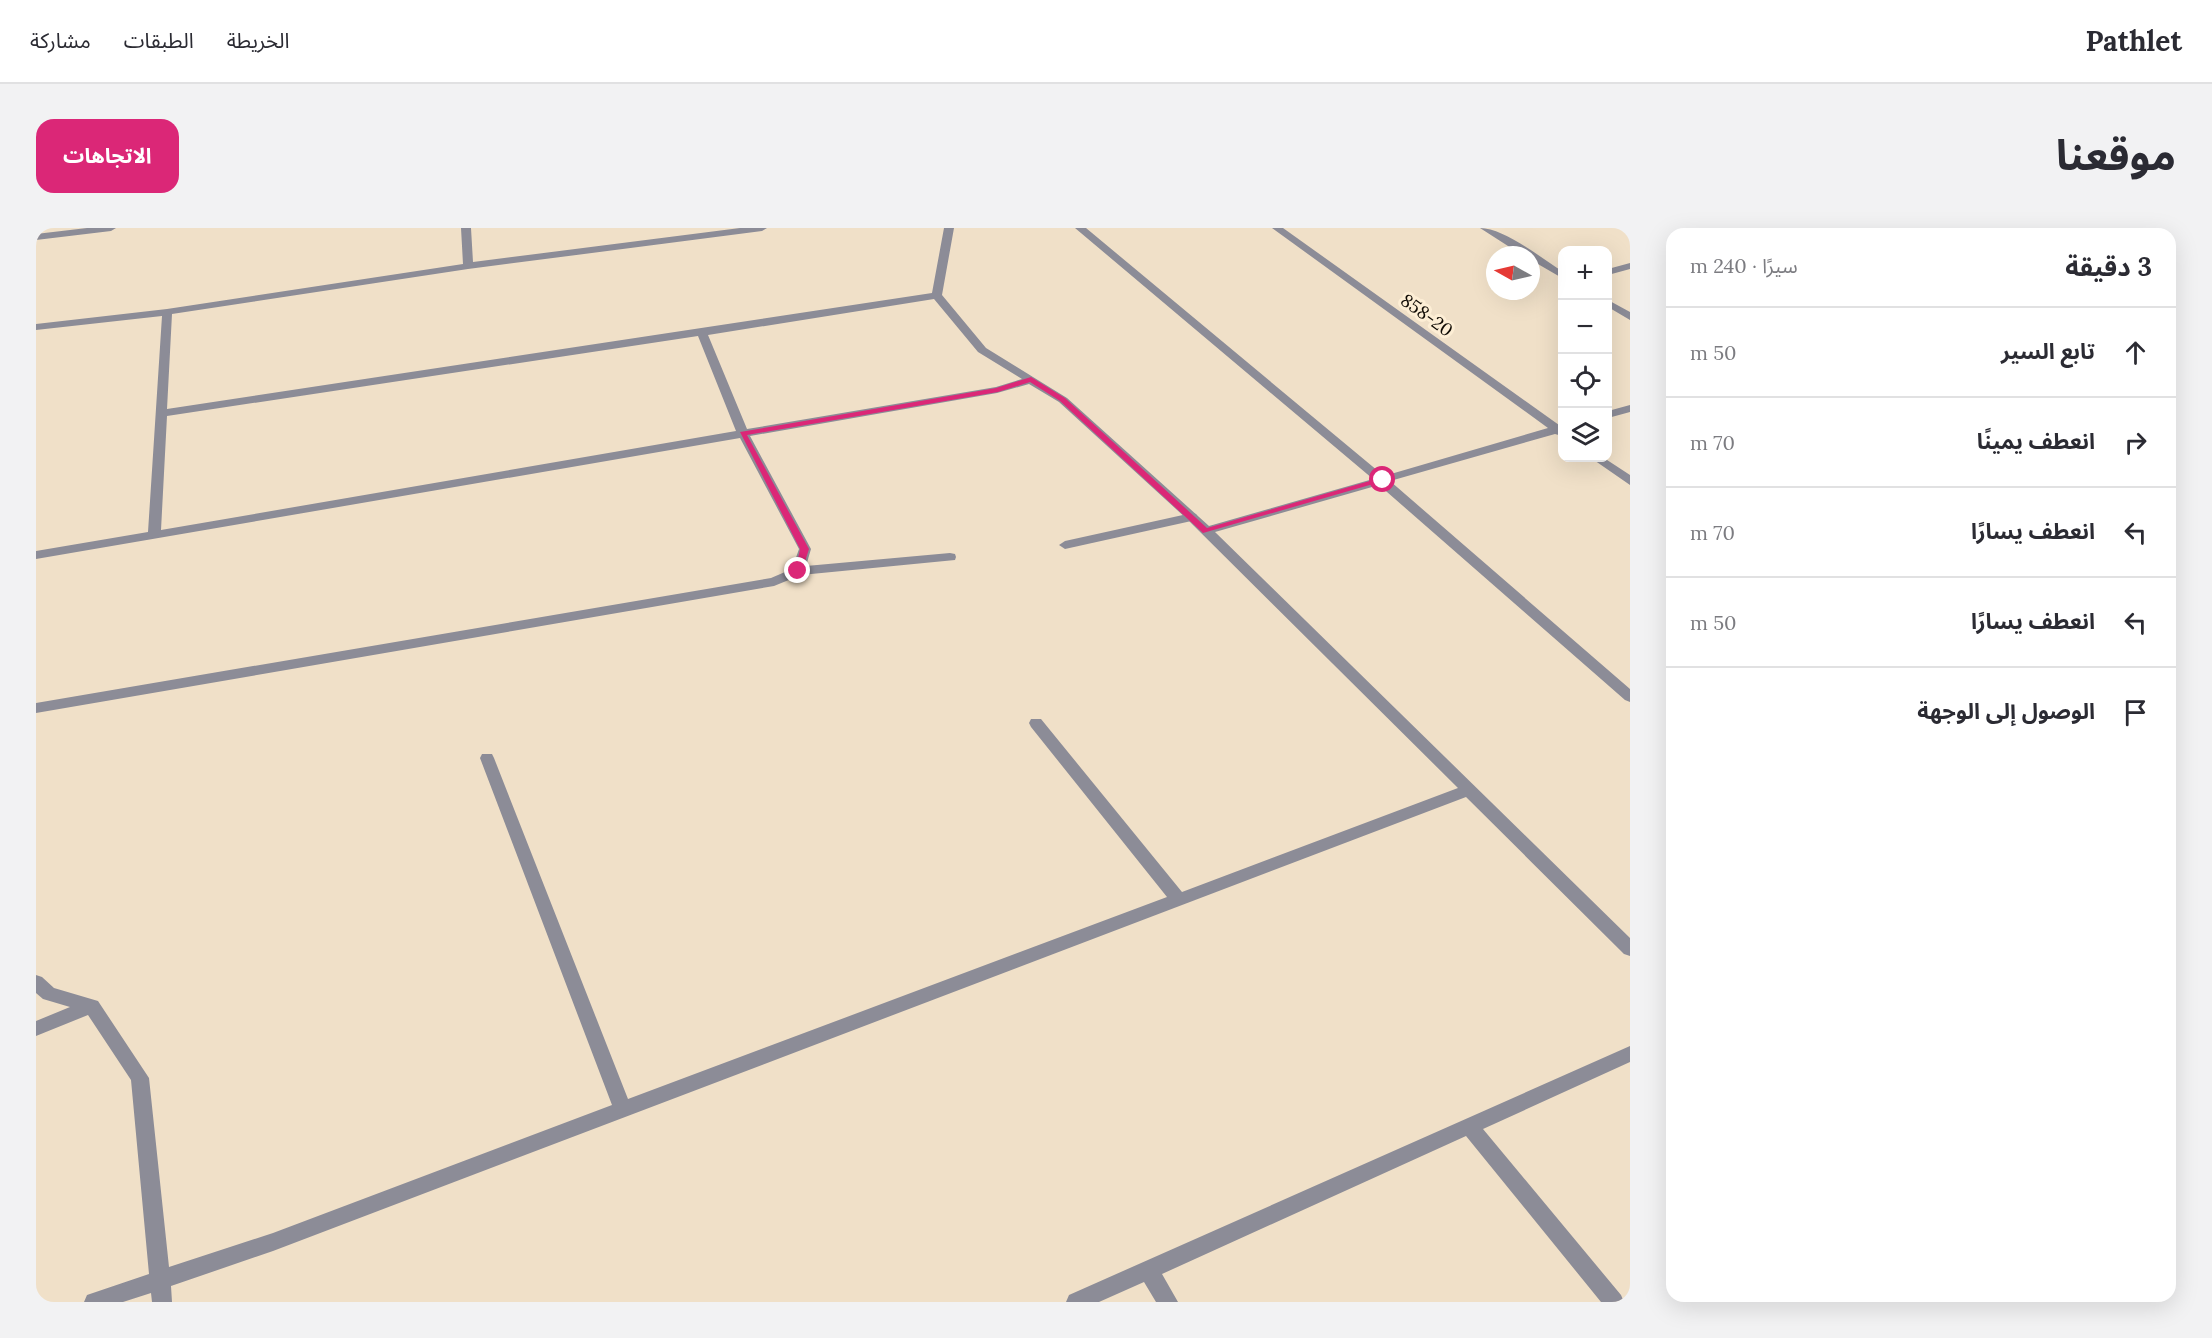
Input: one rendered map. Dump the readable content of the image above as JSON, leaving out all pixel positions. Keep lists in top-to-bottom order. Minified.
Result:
{"streets":{"street":["858-20"]},"north":"left","page":{"header":"Pathlet","nav":["الخريطة","الطبقات","مشاركة"],"title":"موقعنا","buttons":"الاتجاهات","heading":["3 دقيقة","سيرًا · 240 m"],"map_buttons":["+","−"],"list":[["تابع السير","50 m"],["انعطف يمينًا","70 m"],["انعطف يسارًا","70 m"],["انعطف يسارًا","50 m"],"الوصول إلى الوجهة"]}}
